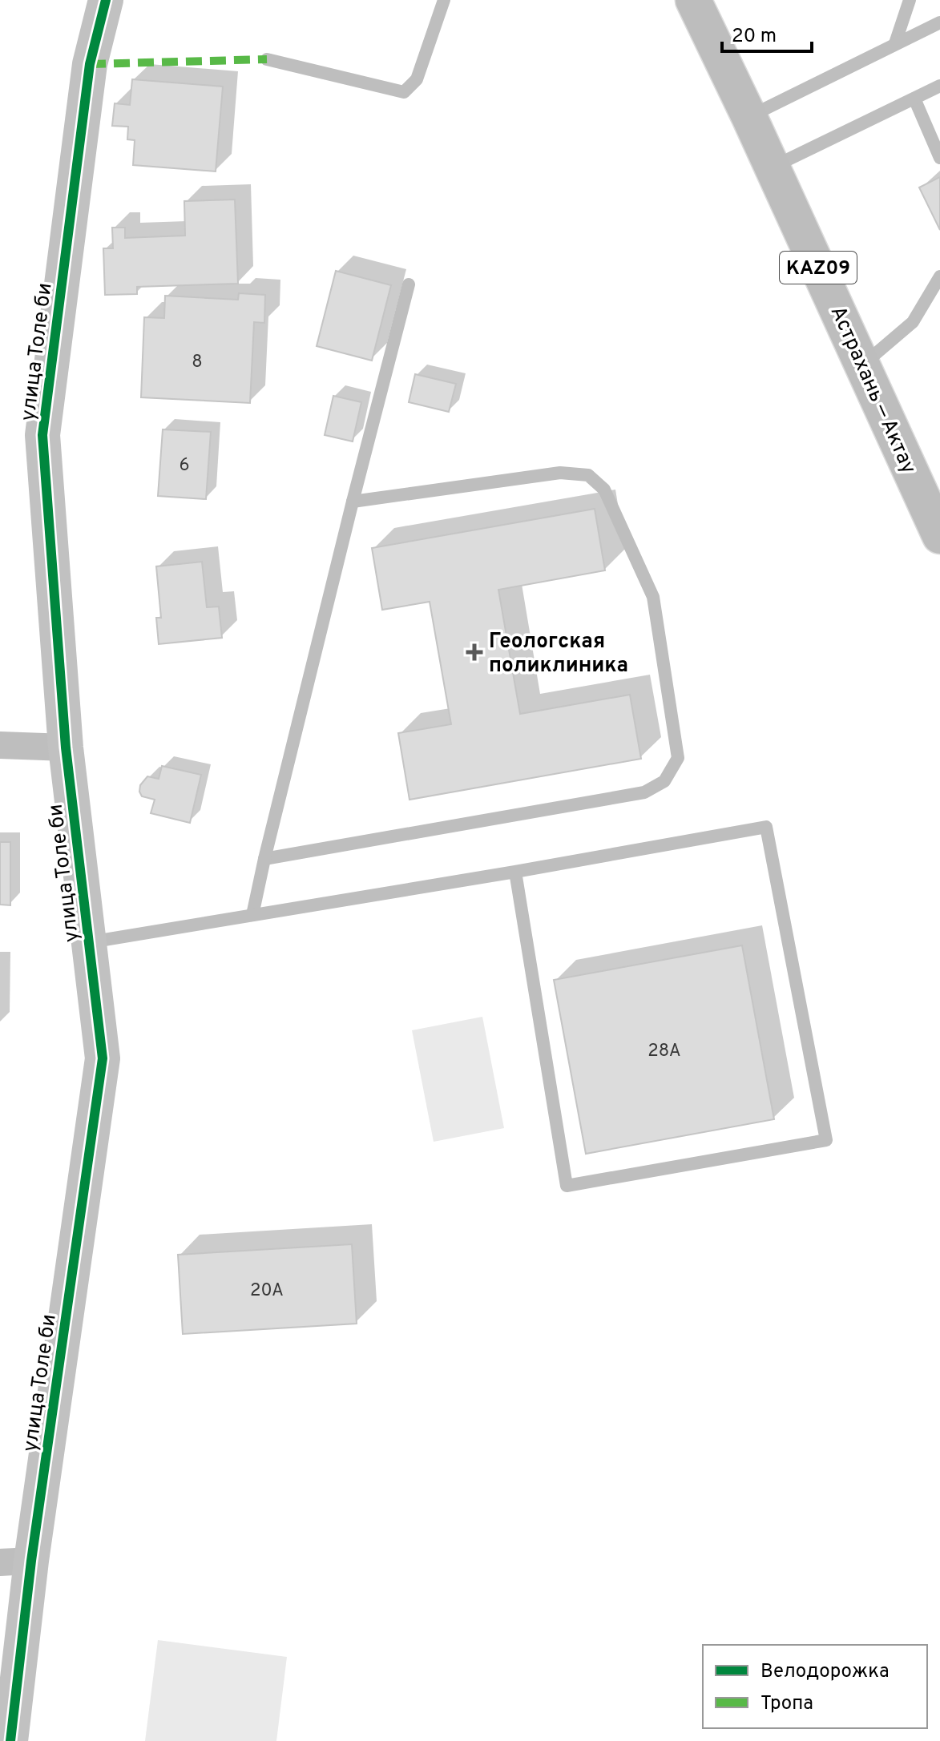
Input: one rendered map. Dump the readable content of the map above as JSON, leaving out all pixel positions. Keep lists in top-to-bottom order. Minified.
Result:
{"streets":{"highway":["KAZ09","Астрахань — Актау"],"street":["улица Толе би"]},"places":{"health":["Геологская поликлиника"]},"house_numbers":["8","6","28А","20А"],"legend":["Велодорожка","Тропа"],"scale_bar":"20 m"}
